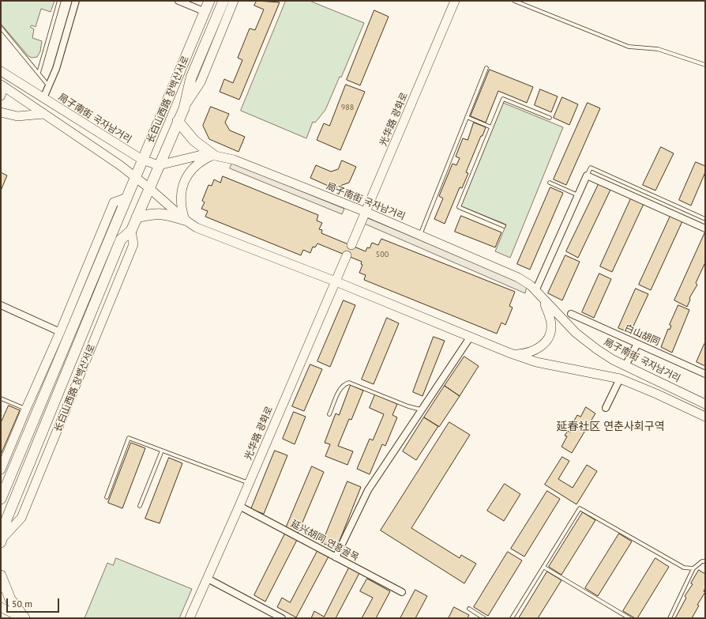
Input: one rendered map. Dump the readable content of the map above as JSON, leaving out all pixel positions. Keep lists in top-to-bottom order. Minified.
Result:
{"streets":{"main road":["长白山西路 장백산서로","局子南街 국자남거리","光华路 광화로"],"street":["白山胡同","延兴胡同 연흥골목"]},"crossings":[["长白山西路 장백산서로","局子南街 국자남거리"],["局子南街 국자남거리","光华路 광화로"],["光华路 광화로","延兴胡同 연흥골목"]],"districts":["延春社区 연춘사회구역"],"house_numbers":["988","500"],"scale_bar":"50 m"}
